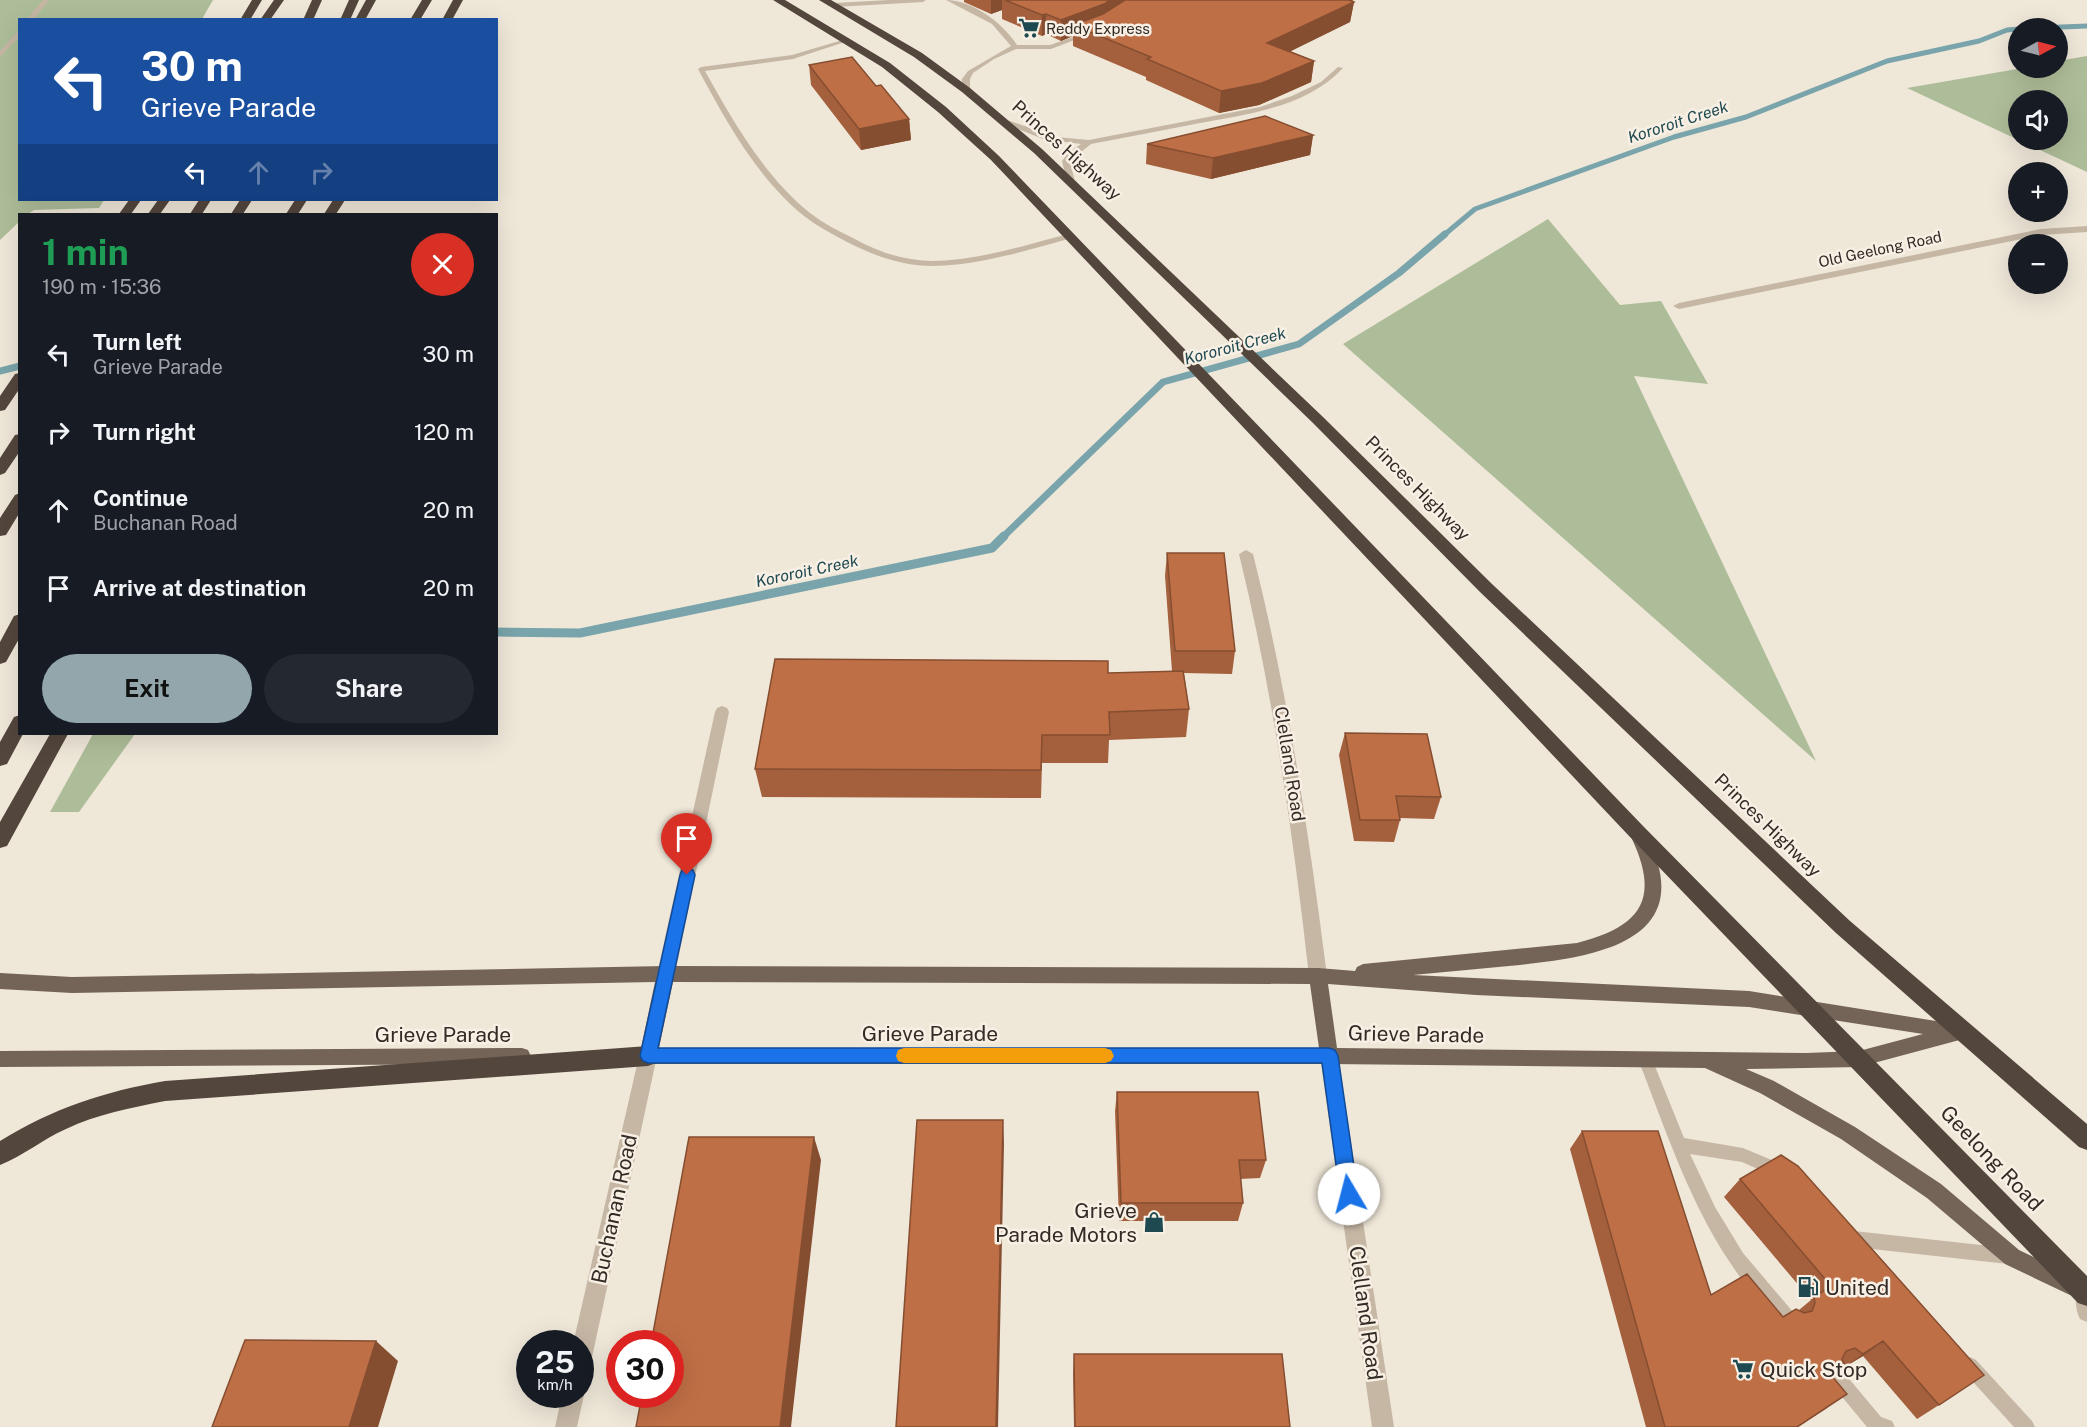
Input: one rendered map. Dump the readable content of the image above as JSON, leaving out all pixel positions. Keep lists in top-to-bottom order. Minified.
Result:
{"streets":{"highway":["Princes Highway","Geelong Road"],"main road":["Grieve Parade"],"street":["Old Geelong Road","Clelland Road","Buchanan Road"]},"crossings":[["Princes Highway","Grieve Parade"],["Clelland Road","Grieve Parade"],["Grieve Parade","Geelong Road"],["Grieve Parade","Buchanan Road"]],"water":["Kororoit Creek"],"places":{"supermarket":["Reddy Express","Quick Stop"],"shop":["Grieve Parade Motors"],"fuel station":["United"]},"north":"right","page":{"map_buttons":["+","−"],"turn":["30 m","Grieve Parade"],"heading":["1 min","190 m · 15:36"],"list":[{"name":"Turn left","note":"Grieve Parade","value":"30 m"},{"name":"Turn right","value":"120 m"},{"name":"Continue","note":"Buchanan Road","value":"20 m"},{"name":"Arrive at destination","value":"20 m"}],"buttons":["Exit","Share"],"speed":"25 km/h","limit":"30"}}
